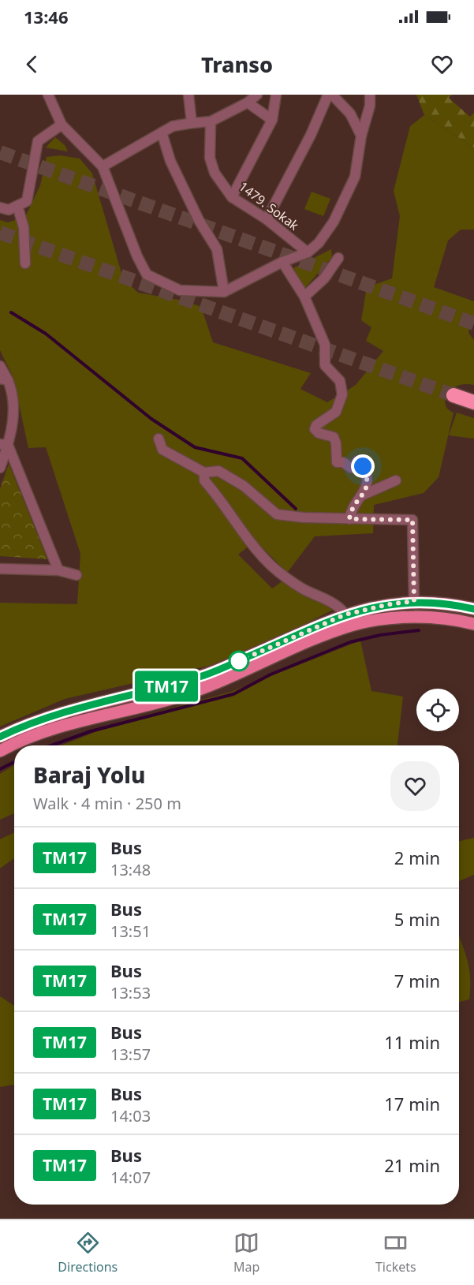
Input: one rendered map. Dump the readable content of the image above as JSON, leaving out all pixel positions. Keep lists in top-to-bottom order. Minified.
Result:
{"streets":{"street":["1479. Sokak"]},"lines":["bus line TM17"],"page":{"status":"13:46","header":"Transo","on_map":"TM17","heading":["Baraj Yolu","Walk · 4 min · 250 m"],"list":[{"mark":"TM17","name":"Bus","note":"13:48","value":"2 min"},{"mark":"TM17","name":"Bus","note":"13:51","value":"5 min"},{"mark":"TM17","name":"Bus","note":"13:53","value":"7 min"},{"mark":"TM17","name":"Bus","note":"13:57","value":"11 min"},{"mark":"TM17","name":"Bus","note":"14:03","value":"17 min"},{"mark":"TM17","name":"Bus","note":"14:07","value":"21 min"}],"tabs":["Directions","Map","Tickets"]}}
